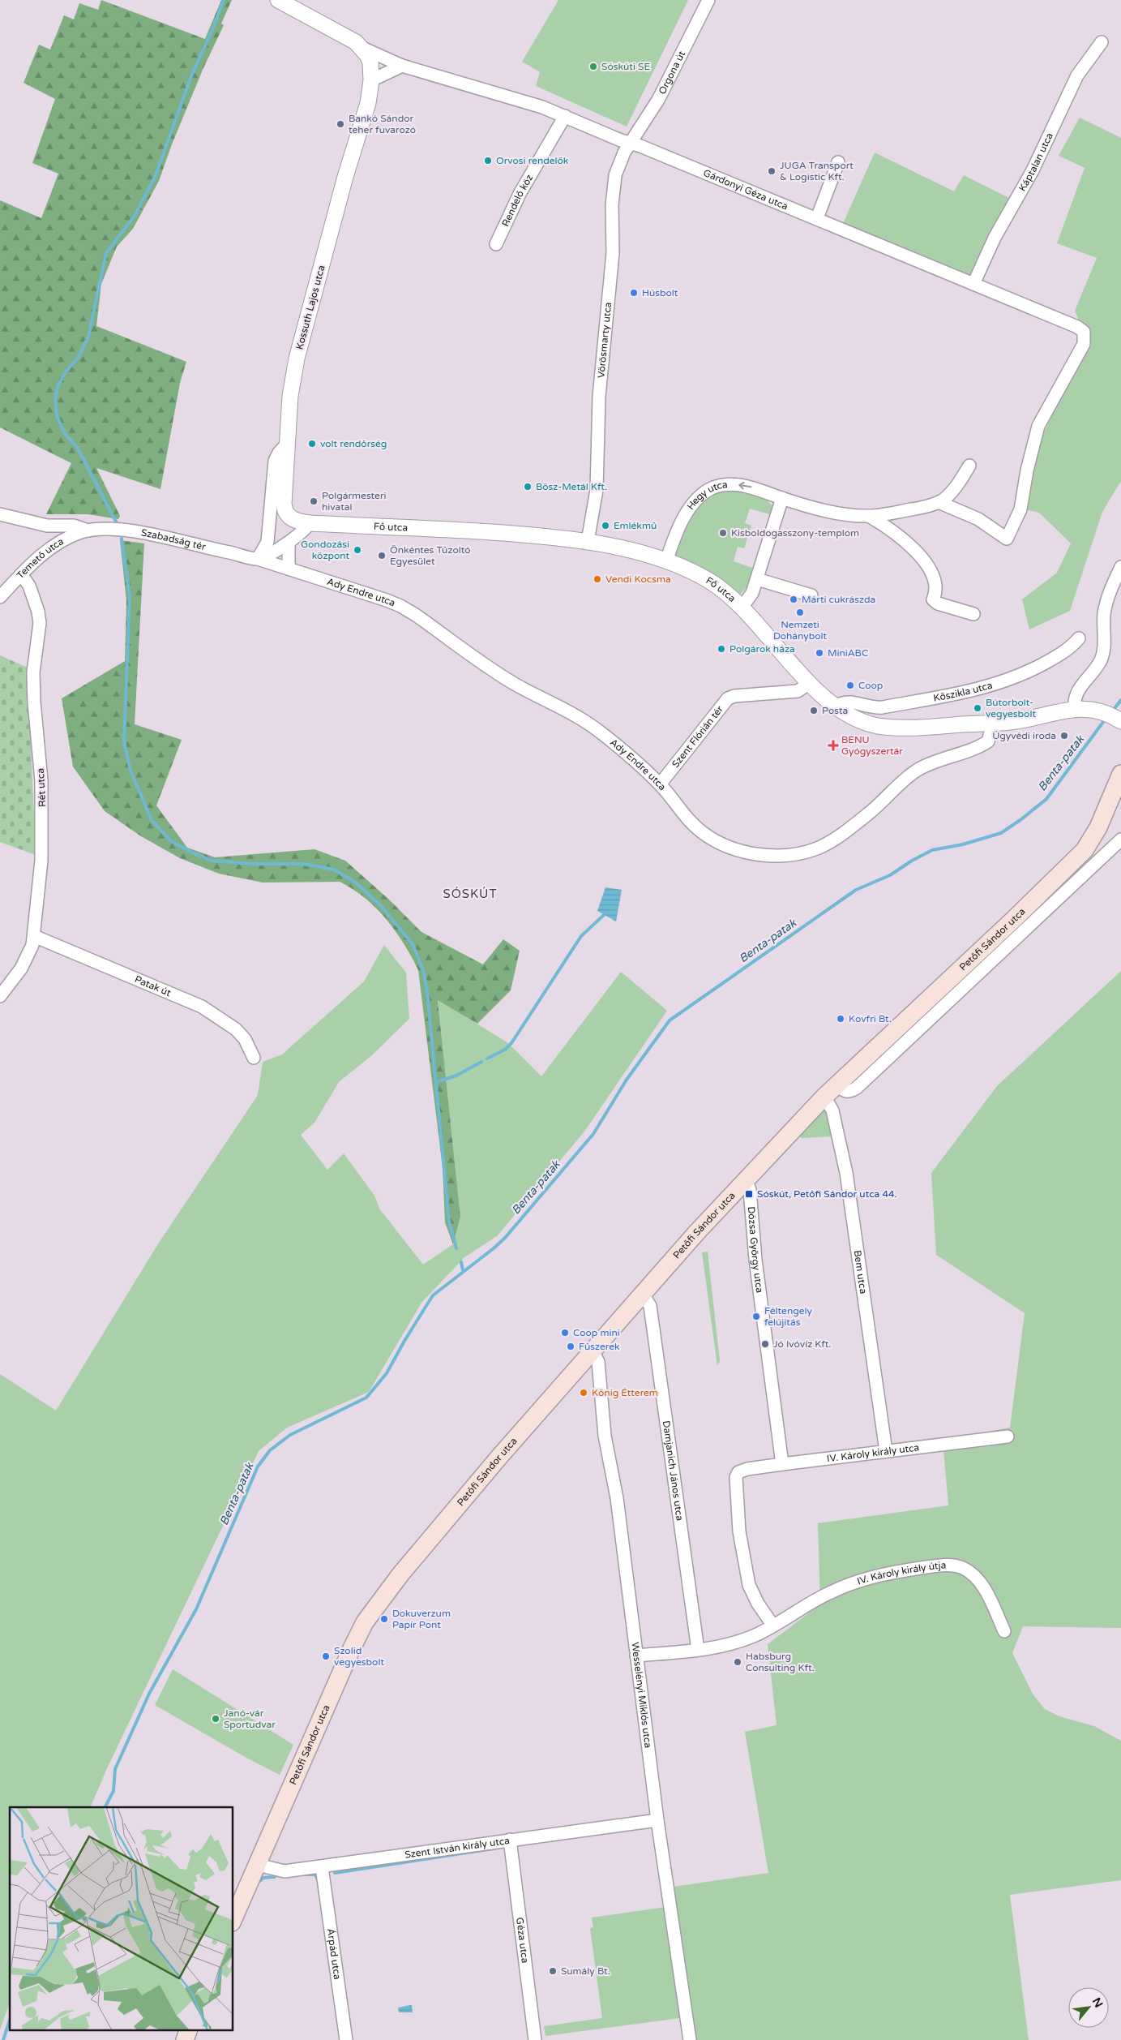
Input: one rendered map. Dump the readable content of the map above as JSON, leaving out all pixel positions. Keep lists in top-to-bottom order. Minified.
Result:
{"streets":{"main road":["Petőfi Sándor utca"],"street":["Orgona út","Káptalan utca","Gárdonyi Géza utca","Rendelő köz","Kossuth Lajos utca","Vörösmarty utca","Hegy utca","Fő utca","Szabadság tér","Temető utca","Ady Endre utca","Kőszikla utca","Szent Flórián tér","Rét utca","Patak út","Dózsa György utca","Bem utca","IV. Károly király utca","Damjanich János utca","IV. Károly király útja","Wesselényi Miklós utca","Szent István király utca","Géza utca","Árpád utca"]},"crossings":[["Orgona út","Gárdonyi Géza utca"],["Orgona út","Vörösmarty utca"],["Káptalan utca","Gárdonyi Géza utca"],["Gárdonyi Géza utca","Rendelő köz"],["Gárdonyi Géza utca","Kossuth Lajos utca"],["Gárdonyi Géza utca","Vörösmarty utca"],["Gárdonyi Géza utca","Hegy utca"],["Kossuth Lajos utca","Fő utca"],["Vörösmarty utca","Fő utca"],["Hegy utca","Fő utca"],["Fő utca","Ady Endre utca"],["Fő utca","Kőszikla utca"],["Fő utca","Szent Flórián tér"],["Szabadság tér","Temető utca"],["Szabadság tér","Ady Endre utca"],["Temető utca","Rét utca"],["Ady Endre utca","Szent Flórián tér"],["Rét utca","Patak út"],["Petőfi Sándor utca","Dózsa György utca"],["Petőfi Sándor utca","Bem utca"],["Petőfi Sándor utca","Damjanich János utca"],["Petőfi Sándor utca","Wesselényi Miklós utca"],["Petőfi Sándor utca","Szent István király utca"],["Dózsa György utca","IV. Károly király utca"],["Bem utca","IV. Károly király utca"],["IV. Károly király utca","IV. Károly király útja"],["Wesselényi Miklós utca","Szent István király utca"],["Szent István király utca","Géza utca"],["Szent István király utca","Árpád utca"]],"districts":["SÓSKÚT"],"water":["Benta-patak"],"places":{"other":["Sóskúti SE","Bankó Sándor teher fuvarozó","Orvosi rendelők","JUGA Transport & Logistic Kft.","Húsbolt","volt rendőrség","Bösz-Metál Kft.","Polgármesteri hivatal","Emlékmű","Kisboldogasszony-templom","Gondozási központ","Önkéntes Tűzoltó Egyesület","Vendi Kocsma","Márti cukrászda","Nemzeti Dohánybolt","Polgárok háza","MiniABC","Coop","Bútorbolt- vegyesbolt","Posta","Ügyvédi iroda","Kovfri Bt.","Féltengely felújítás","Coop mini","Jó Ivóvíz Kft.","Fűszerek","König Étterem","Dokuverzum Papír Pont","Szolid vegyesbolt","Habsburg Consulting Kft.","Janó-vár Sportudvar","Sumály Bt."],"health":["BENU Gyógyszertár"],"transit":["Sóskút, Petőfi Sándor utca 44."]},"north":"top right"}
